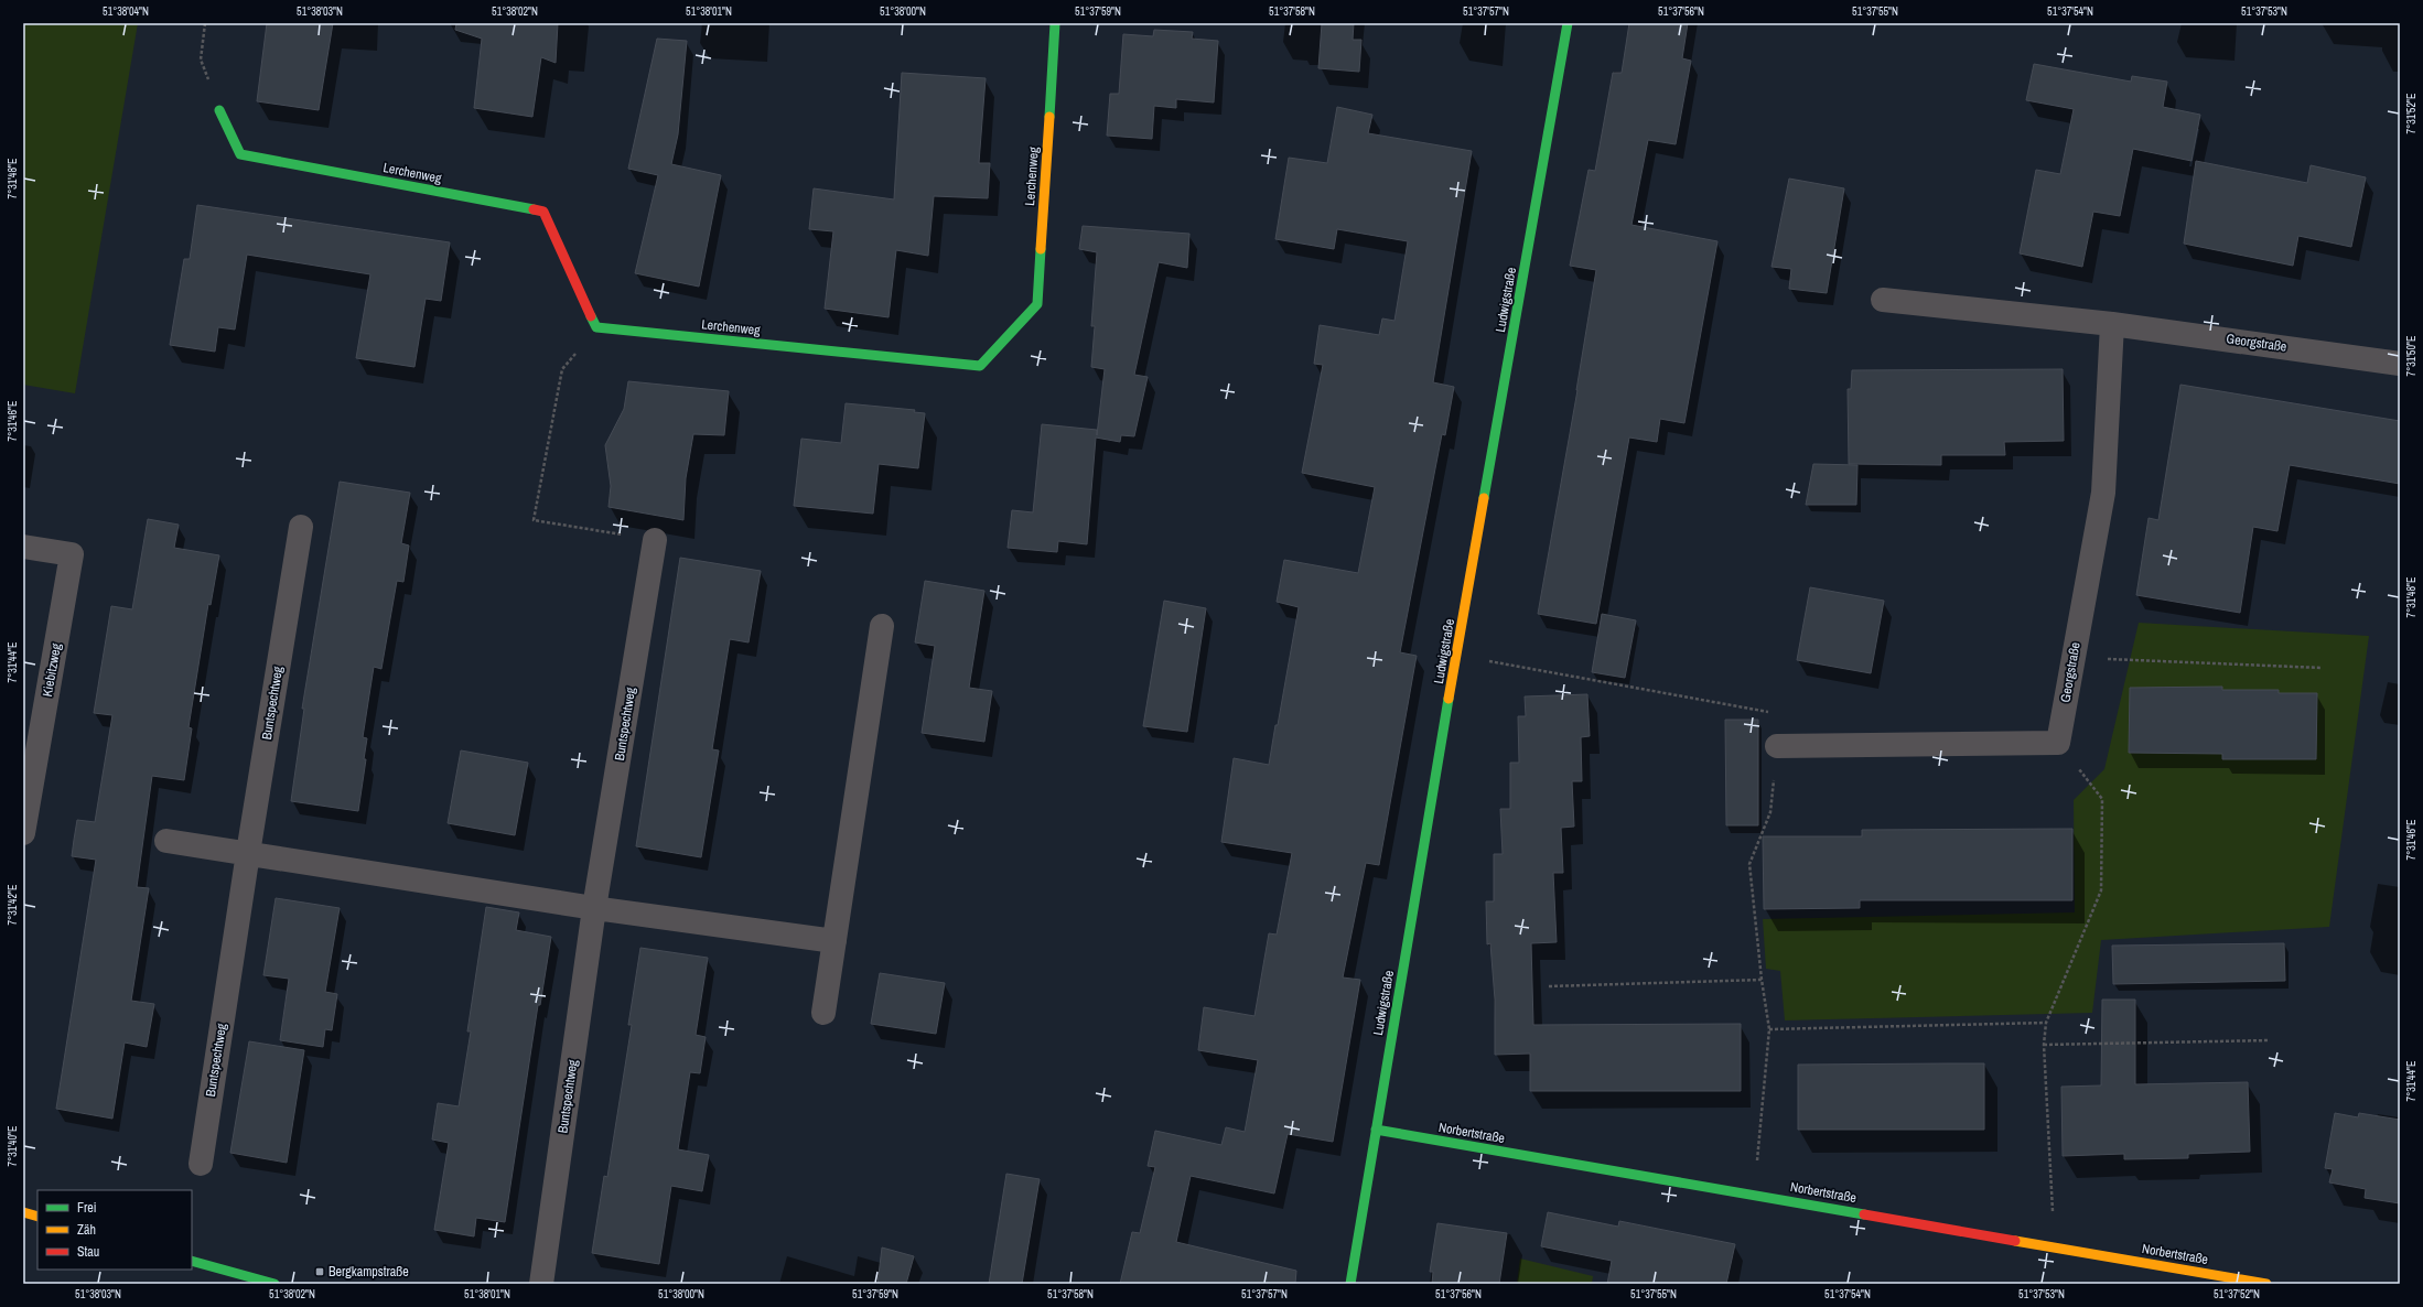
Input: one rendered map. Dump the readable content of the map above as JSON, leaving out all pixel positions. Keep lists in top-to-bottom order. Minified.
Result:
{"streets":{"street":["Lerchenweg","Ludwigstraße","Georgstraße","Kiebitzweg","Buntspechtweg","Norbertstraße"]},"crossings":[["Ludwigstraße","Norbertstraße"]],"places":{"transit":["Bergkampstraße"]},"legend":["Frei","Zäh","Stau"],"coordinates":["51°38'04\"N","51°38'03\"N","51°38'02\"N","51°38'01\"N","51°38'00\"N","51°37'59\"N","51°37'58\"N","51°37'57\"N","51°37'56\"N","51°37'55\"N","51°37'54\"N","51°37'53\"N","7°31'52\"E","7°31'48\"E","7°31'50\"E","7°31'46\"E","7°31'44\"E","7°31'42\"E","7°31'40\"E","51°37'52\"N"]}
